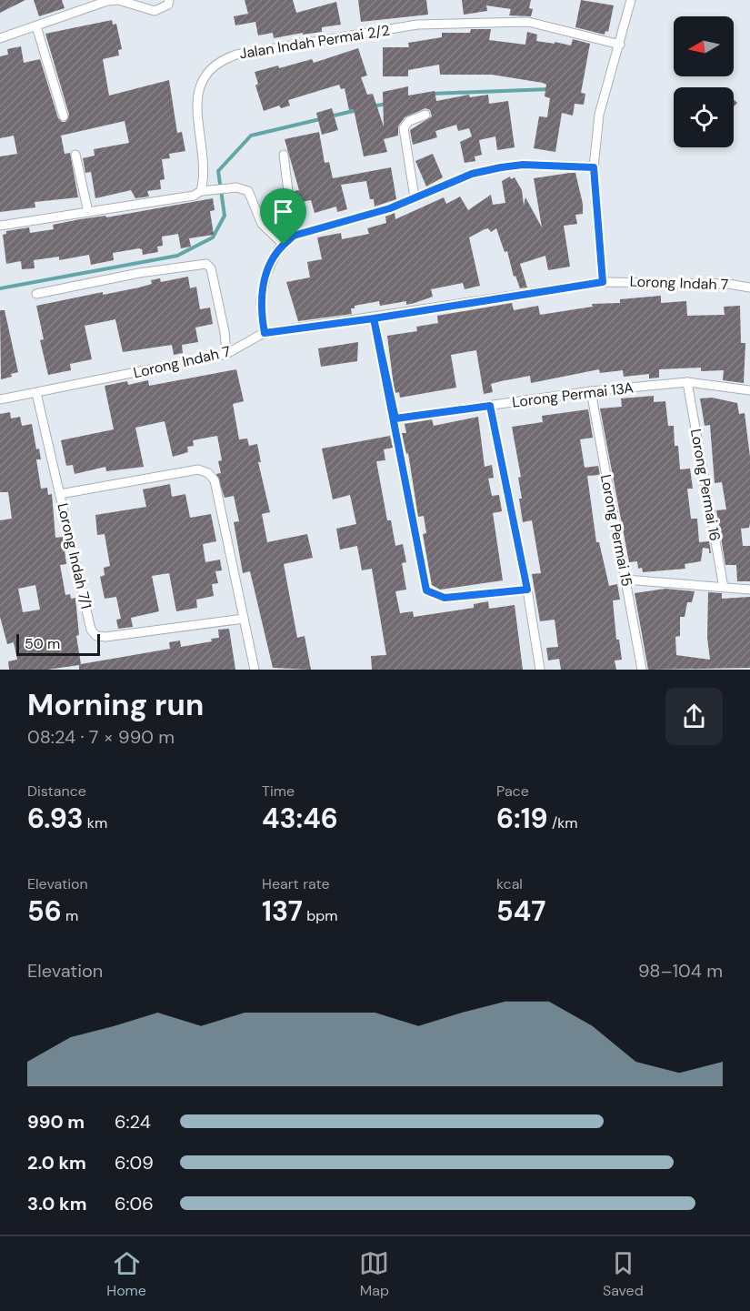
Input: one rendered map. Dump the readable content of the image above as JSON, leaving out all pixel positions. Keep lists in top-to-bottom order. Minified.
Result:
{"streets":{"street":["Jalan Indah Permai 2/2","Lorong Indah 7","Lorong Permai 13A","Lorong Permai 16","Lorong Permai 15","Lorong Indah 7/1"]},"crossings":[["Lorong Indah 7","Lorong Indah 7/1"],["Lorong Permai 13A","Lorong Permai 16"],["Lorong Permai 13A","Lorong Permai 15"]],"scale_bar":"50 m","north":"left","page":{"scale":"50 m","heading":["Morning run","08:24 · 7 × 990 m"],"stats":[["Distance","6.93 km"],["Time","43:46"],["Pace","6:19 /km"],["Elevation","56 m"],["Heart rate","137 bpm"],["kcal","547"]],"chart":["Elevation","98–104 m"],"list":[{"name":"990 m","note":"6:24"},{"name":"2.0 km","note":"6:09"},{"name":"3.0 km","note":"6:06"}],"tabs":["Home","Map","Saved"]}}
